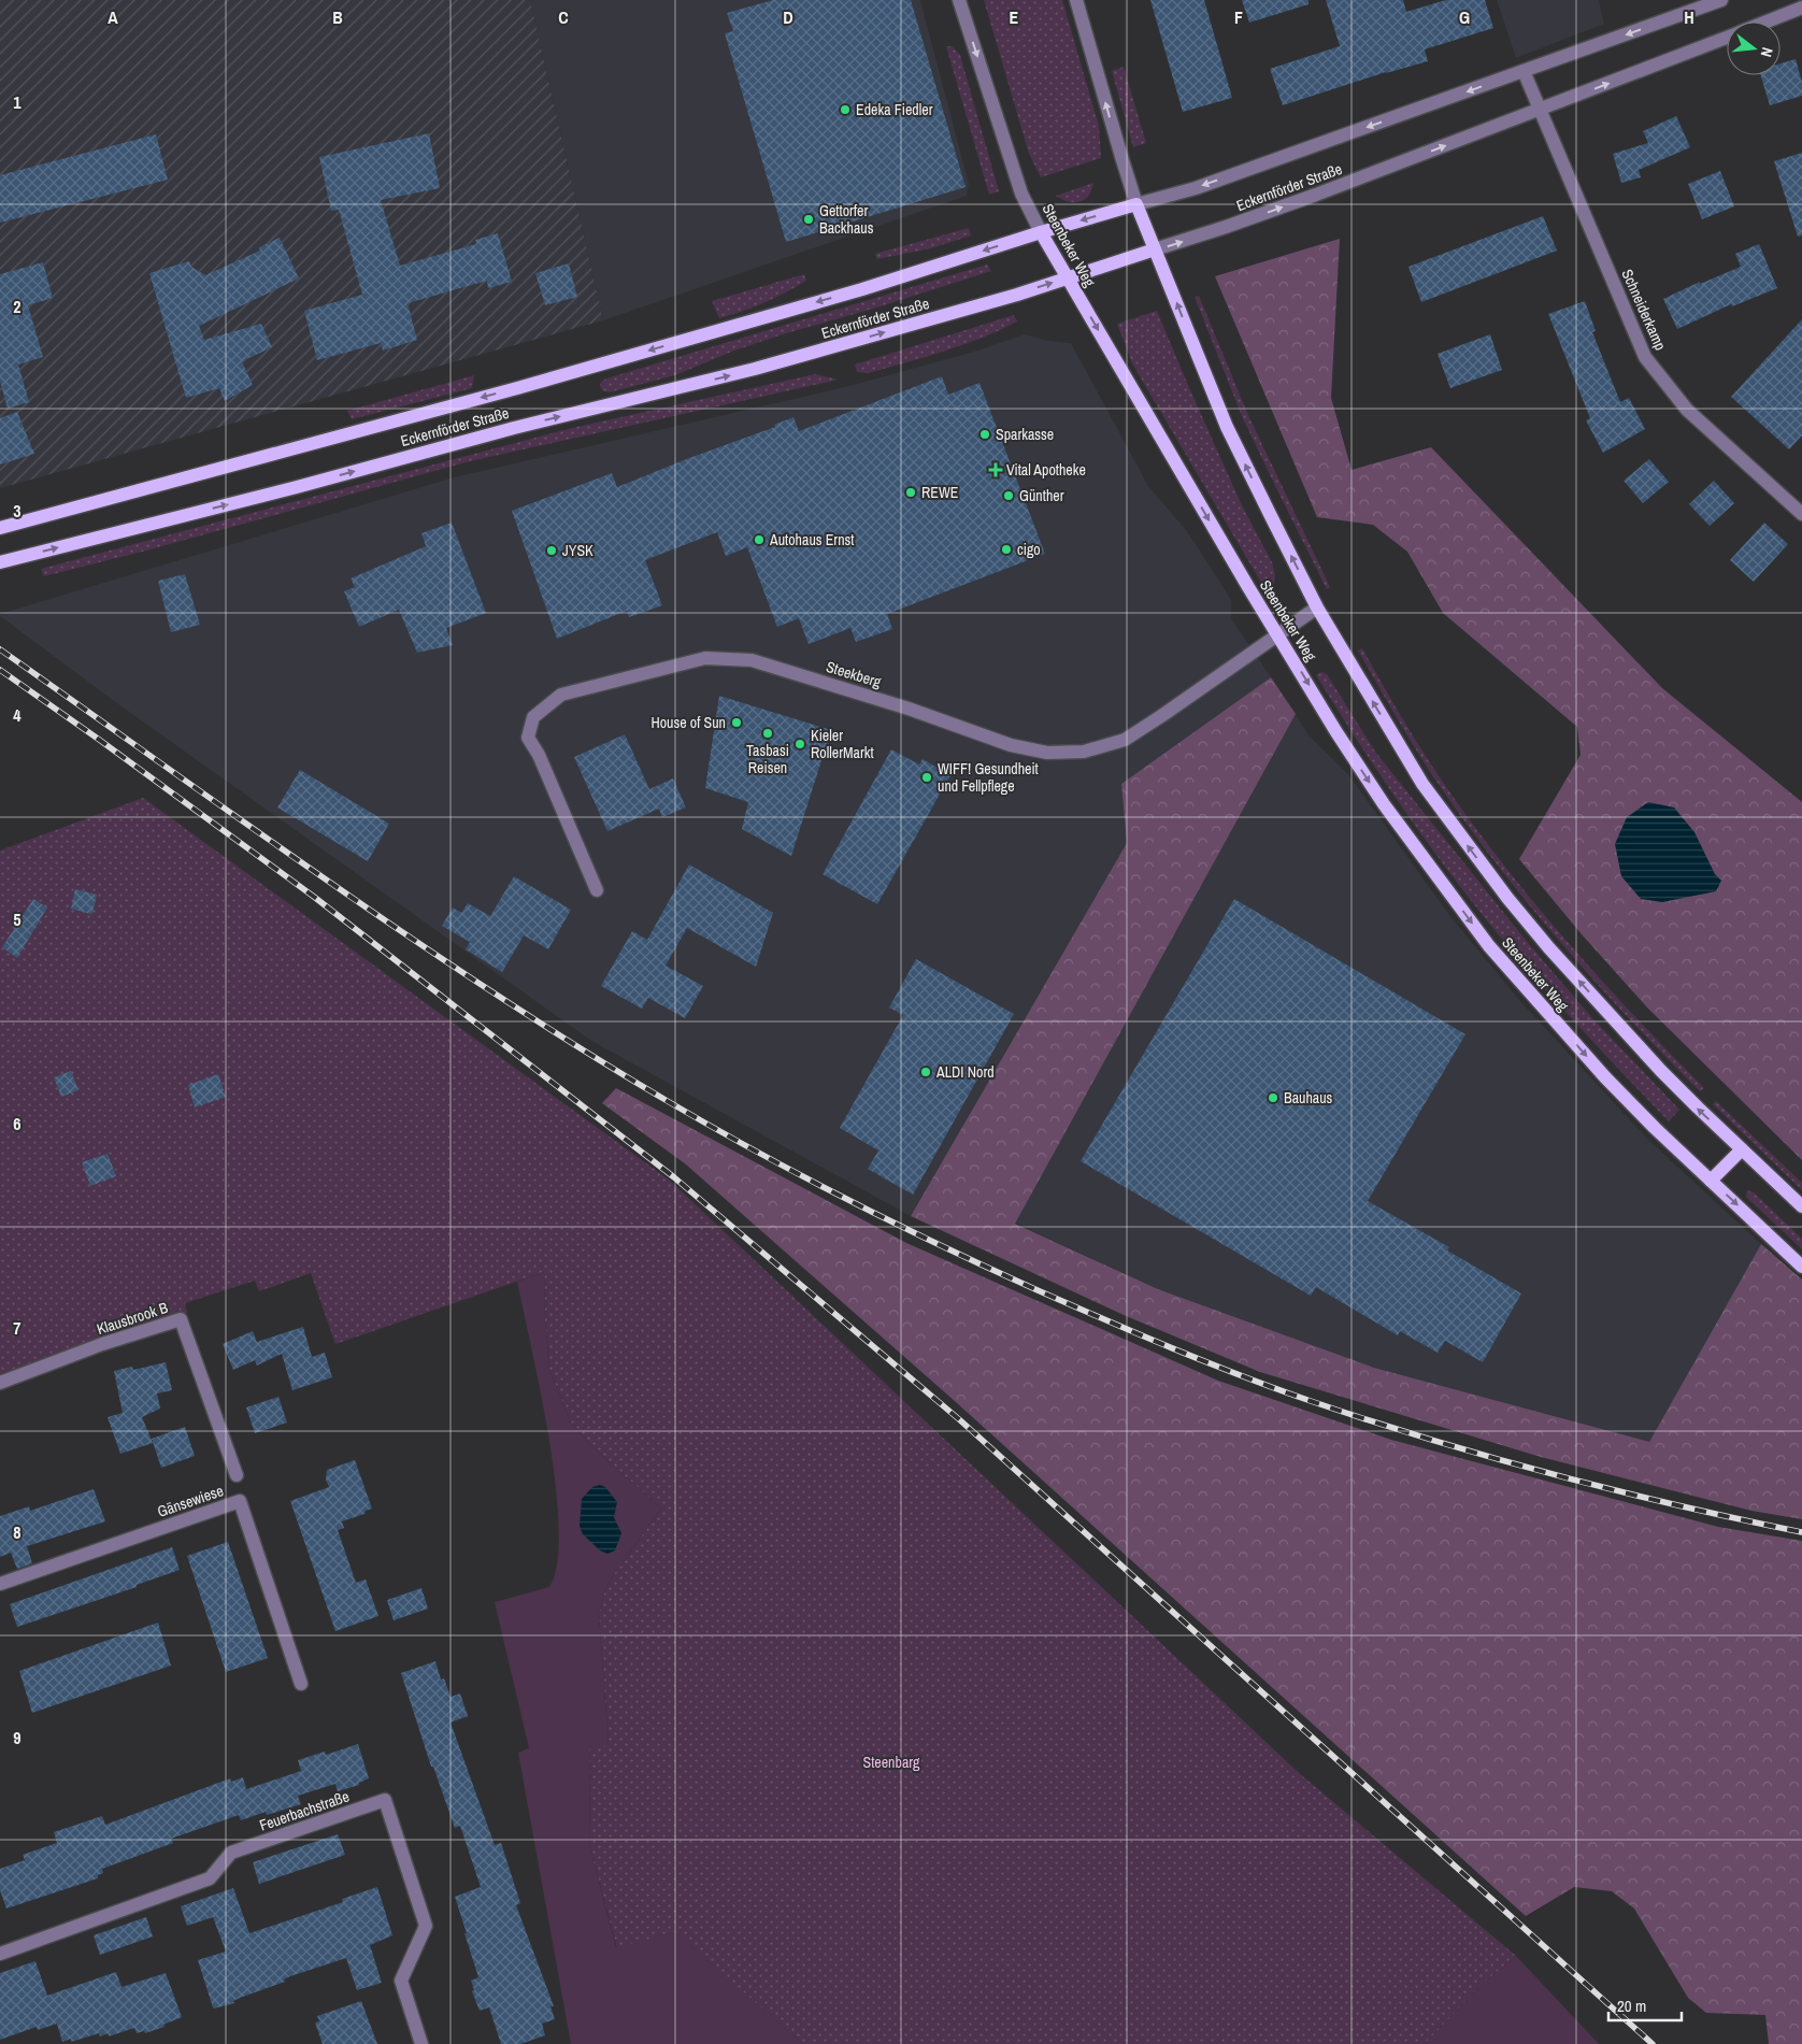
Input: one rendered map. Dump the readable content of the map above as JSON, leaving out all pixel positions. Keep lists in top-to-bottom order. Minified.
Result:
{"streets":{"main road":["Eckernförder Straße","Steenbeker Weg"],"street":["Schneiderkamp","Steekberg","Klausbrook B","Gänsewiese","Feuerbachstraße"]},"crossings":[["Eckernförder Straße","Steenbeker Weg"],["Eckernförder Straße","Schneiderkamp"],["Steenbeker Weg","Steekberg"]],"parks":["Steenbarg"],"places":{"other":["Edeka Fiedler","Gettorfer Backhaus","Sparkasse","REWE","Günther","Autohaus Ernst","cigo","JYSK","House of Sun","Tasbasi Reisen","Kieler RollerMarkt","WIFF! Gesundheit und Fellpflege","ALDI Nord","Bauhaus"],"health":["Vital Apotheke"]},"scale_bar":"20 m","north":"right","grid":{"columns":["A","B","C","D","E","F","G","H"],"rows":["1","2","3","4","5","6","7","8","9"]}}
